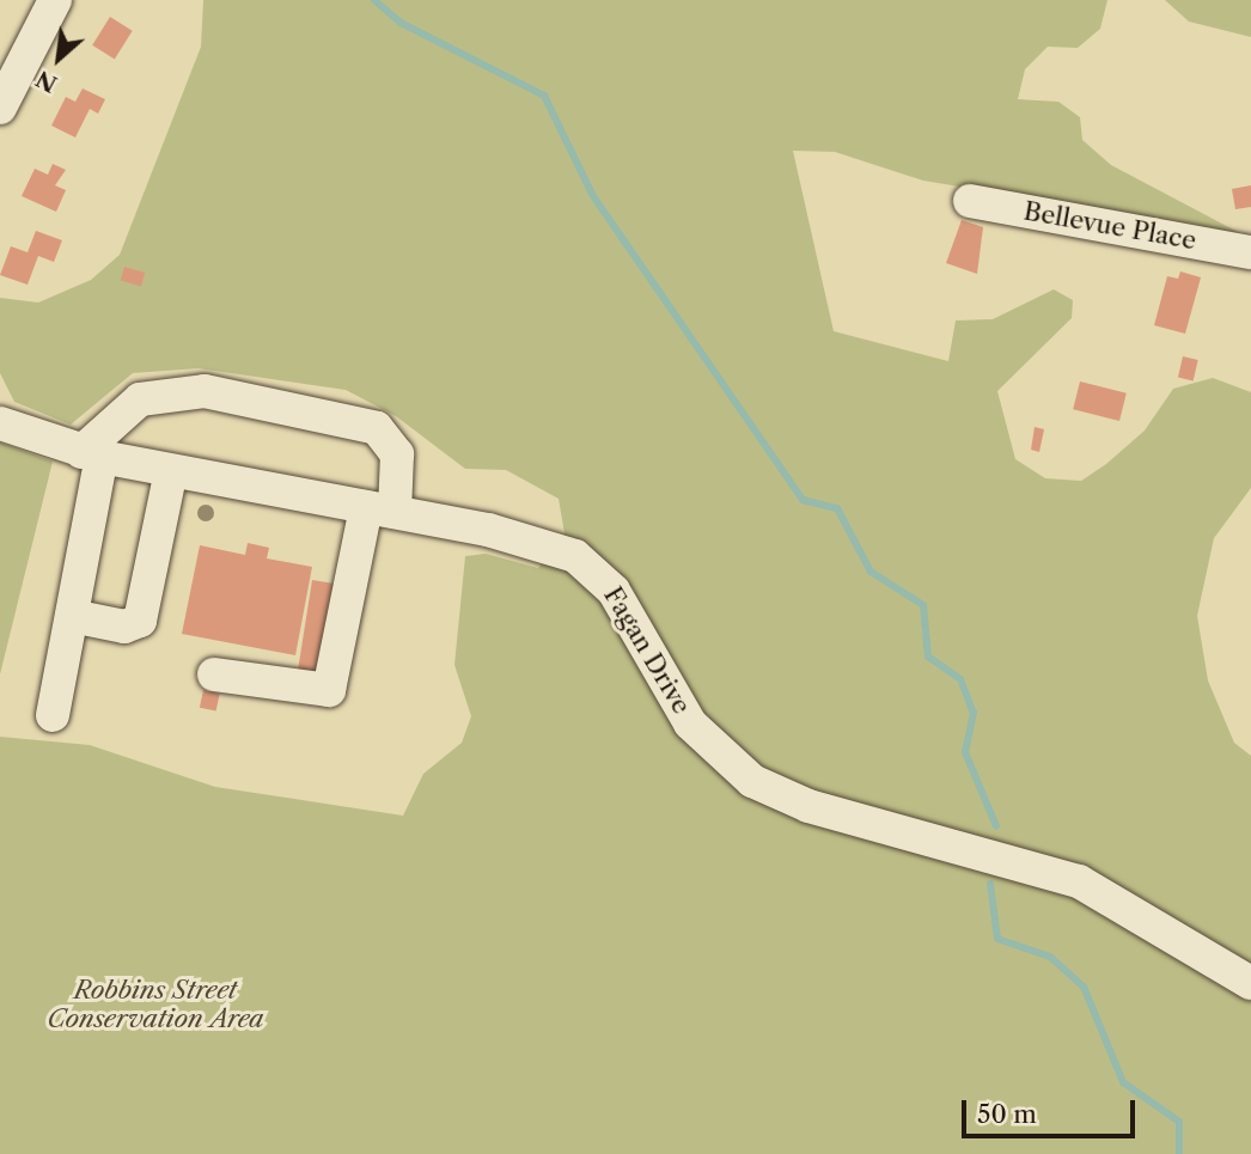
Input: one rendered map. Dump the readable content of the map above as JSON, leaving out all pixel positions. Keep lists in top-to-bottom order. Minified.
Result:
{"streets":{"street":["Bellevue Place","Fagan Drive"]},"parks":["Robbins Street Conservation Area"],"scale_bar":"50 m","north":"bottom left"}
